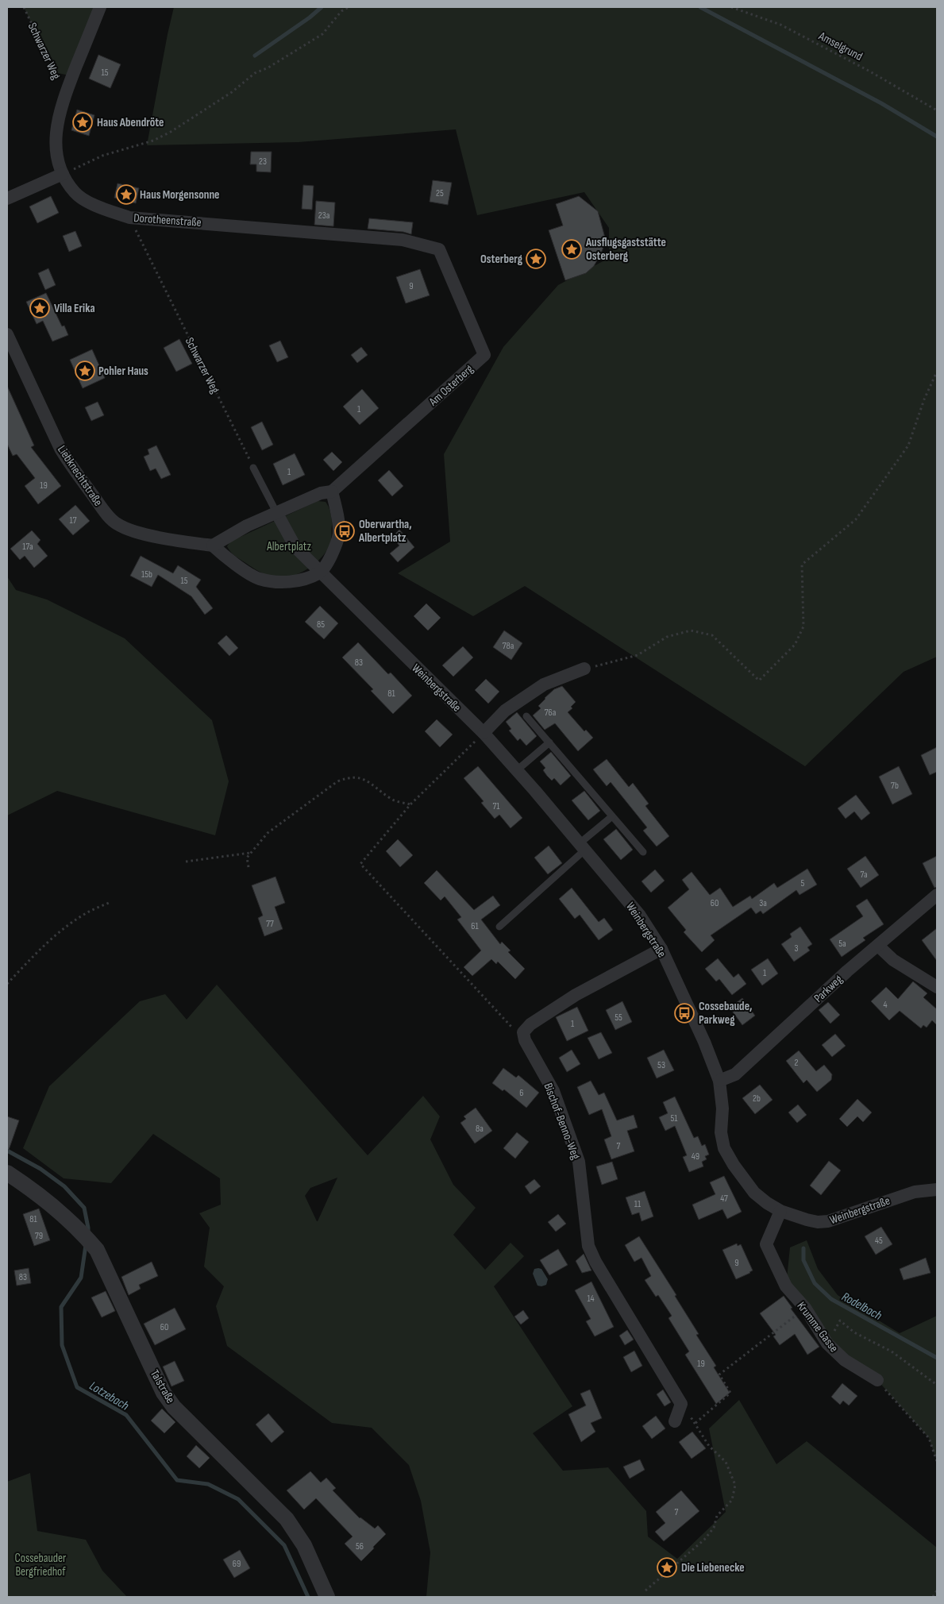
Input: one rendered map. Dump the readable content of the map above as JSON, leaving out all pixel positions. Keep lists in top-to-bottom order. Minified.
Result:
{"streets":{"street":["Dorotheenstraße","Am Osterberg","Liebknechtstraße","Weinbergstraße","Parkweg","Bischof-Benno-Weg","Krumme Gasse","Talstraße"],"path":["Amselgrund","Schwarzer Weg"]},"crossings":[["Schwarzer Weg","Dorotheenstraße"],["Dorotheenstraße","Am Osterberg"],["Weinbergstraße","Parkweg"],["Weinbergstraße","Bischof-Benno-Weg"],["Weinbergstraße","Krumme Gasse"]],"water":["Rodelbach","Lotzebach"],"parks":["Albertplatz","Cossebauder Bergfriedhof"],"places":{"place":["Haus Abendröte","Haus Morgensonne","Ausflugsgaststätte Osterberg","Osterberg","Villa Erika","Pohler Haus","Die Liebenecke"],"bus stop":["Oberwartha, Albertplatz","Cossebaude, Parkweg"]},"house_numbers":["15","23","25","23a","9","1","1","19","17","17a","15b","15","85","78a","83","81","76a","7b","71","7a","5","60","3a","77","61","5a","3","1","4","55","1","2","53","6","2b","51","8a","7","49","47","11","81","79","45","9","83","14","60","19","7","56","69"]}
